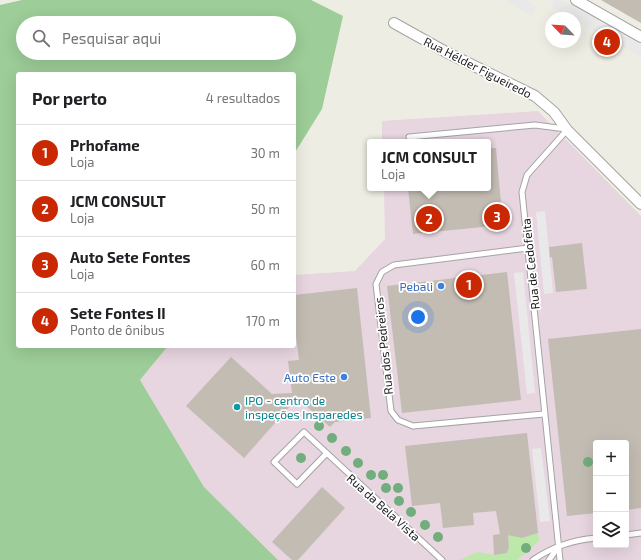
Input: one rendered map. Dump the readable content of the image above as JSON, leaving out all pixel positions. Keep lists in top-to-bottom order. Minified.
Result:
{"streets":{"street":["Rua Hélder Figueiredo"],"lane":["Rua de Cedofeita","Rua dos Pedreiros","Rua da Bela Vista"]},"crossings":[["Rua Hélder Figueiredo","Rua de Cedofeita"],["Rua de Cedofeita","Rua dos Pedreiros"]],"places":["Pebali","Auto Este","IPO - centro de inspeções Insparedes"],"north":"top left","page":{"search":"Pesquisar aqui","pins":["4","3","2","1"],"heading":["Por perto","4 resultados"],"list":[{"mark":"1","name":"Prhofame","note":"Loja","value":"30 m"},{"mark":"2","name":"JCM CONSULT","note":"Loja","value":"50 m"},{"mark":"3","name":"Auto Sete Fontes","note":"Loja","value":"60 m"},{"mark":"4","name":"Sete Fontes II","note":"Ponto de ônibus","value":"170 m"}],"popup":["JCM CONSULT","Loja"],"map_buttons":["+","−"]}}
